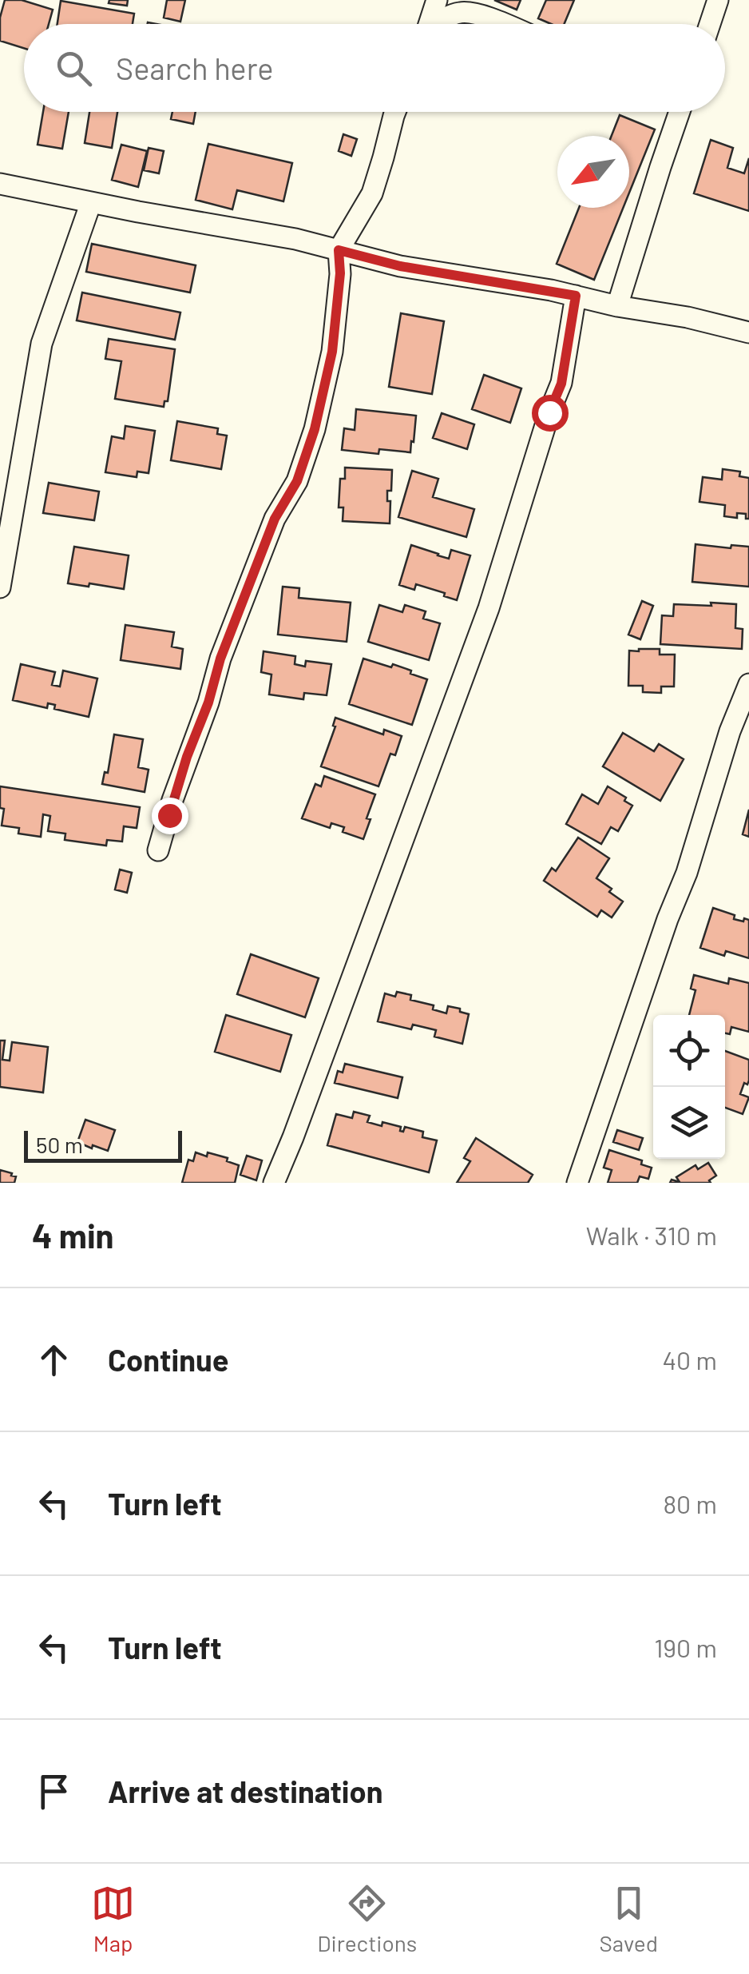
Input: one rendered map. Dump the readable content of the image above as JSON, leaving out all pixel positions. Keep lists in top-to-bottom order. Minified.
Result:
{"scale_bar":"50 m","north":"bottom left","page":{"search":"Search here","scale":"50 m","heading":["4 min","Walk · 310 m"],"list":[["Continue","40 m"],["Turn left","80 m"],["Turn left","190 m"],"Arrive at destination"],"nav":["Map","Directions","Saved"]}}
